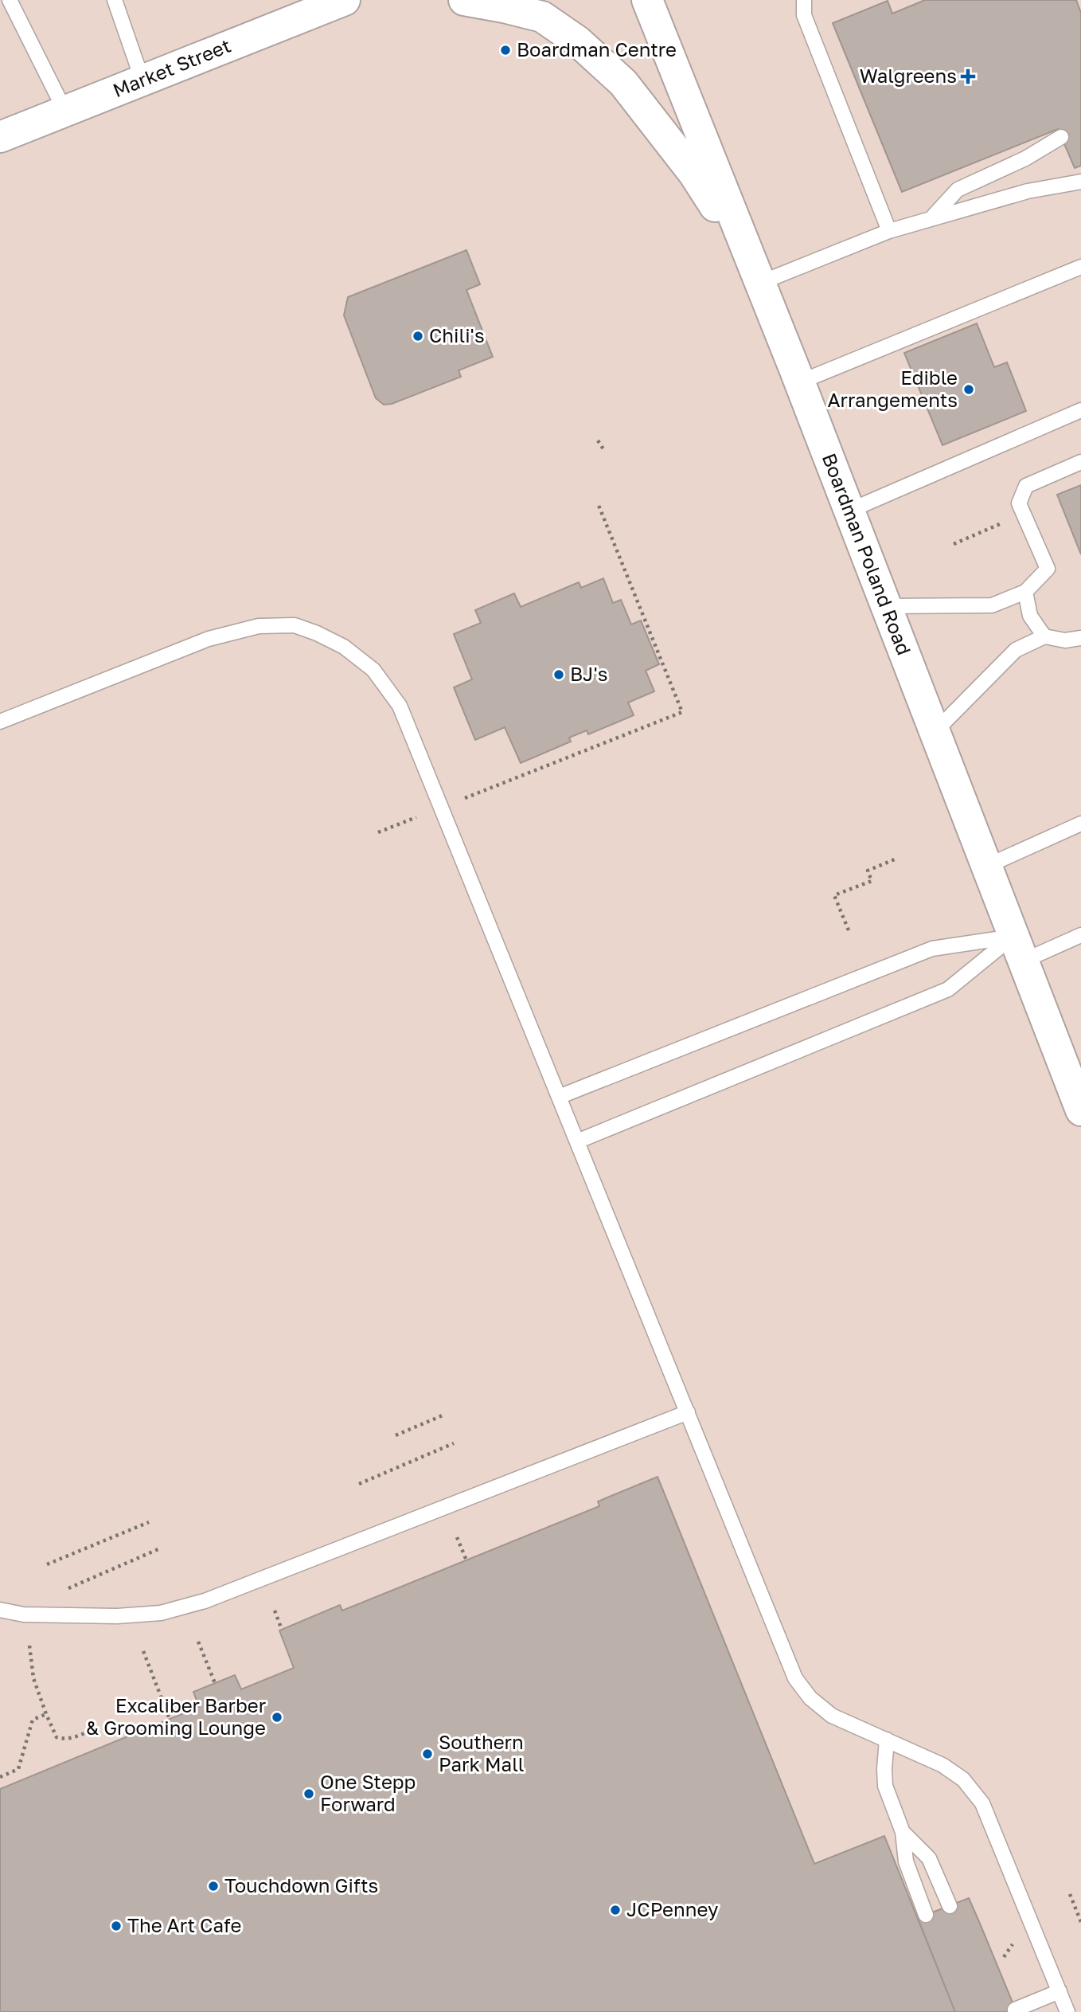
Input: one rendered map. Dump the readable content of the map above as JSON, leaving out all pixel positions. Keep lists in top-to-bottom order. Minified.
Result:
{"streets":{"main road":["Market Street","Boardman Poland Road"]},"places":{"other":["Boardman Centre","Chili's","Edible Arrangements","BJ's","Excaliber Barber & Grooming Lounge","Southern Park Mall","One Stepp Forward","Touchdown Gifts","JCPenney","The Art Cafe"],"health":["Walgreens"]}}
